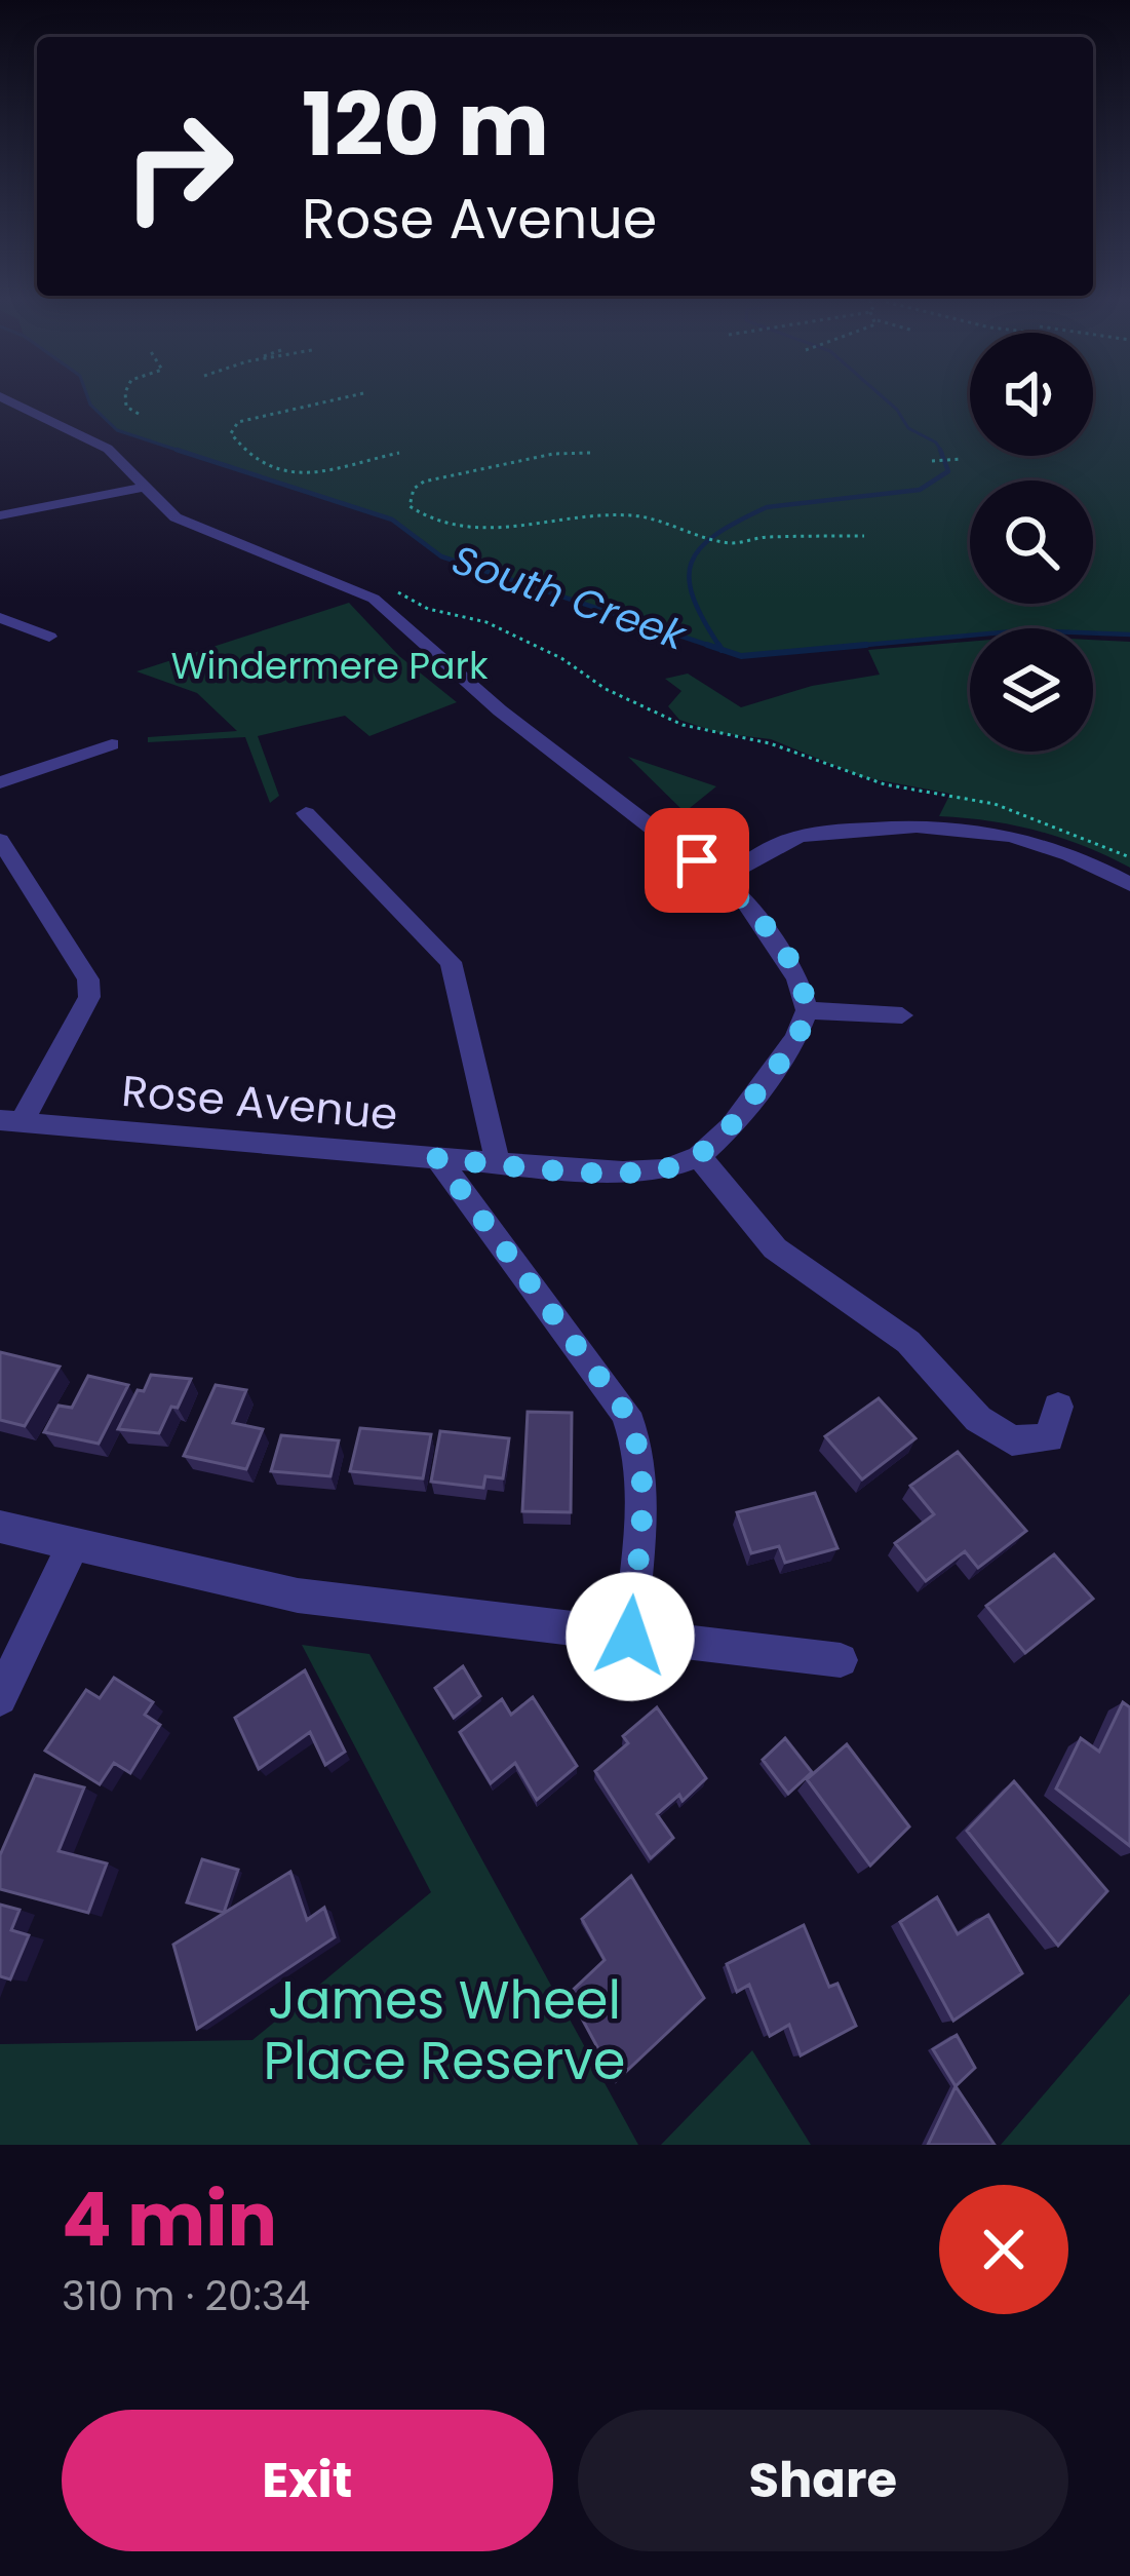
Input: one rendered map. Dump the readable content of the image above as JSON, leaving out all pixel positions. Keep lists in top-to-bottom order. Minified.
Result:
{"streets":{"street":["Rose Avenue"]},"water":["South Creek"],"parks":["Windermere Park","James Wheel Place Reserve"],"page":{"turn":["120 m","Rose Avenue"],"heading":["4 min","310 m · 20:34"],"buttons":["Exit","Share"]}}
